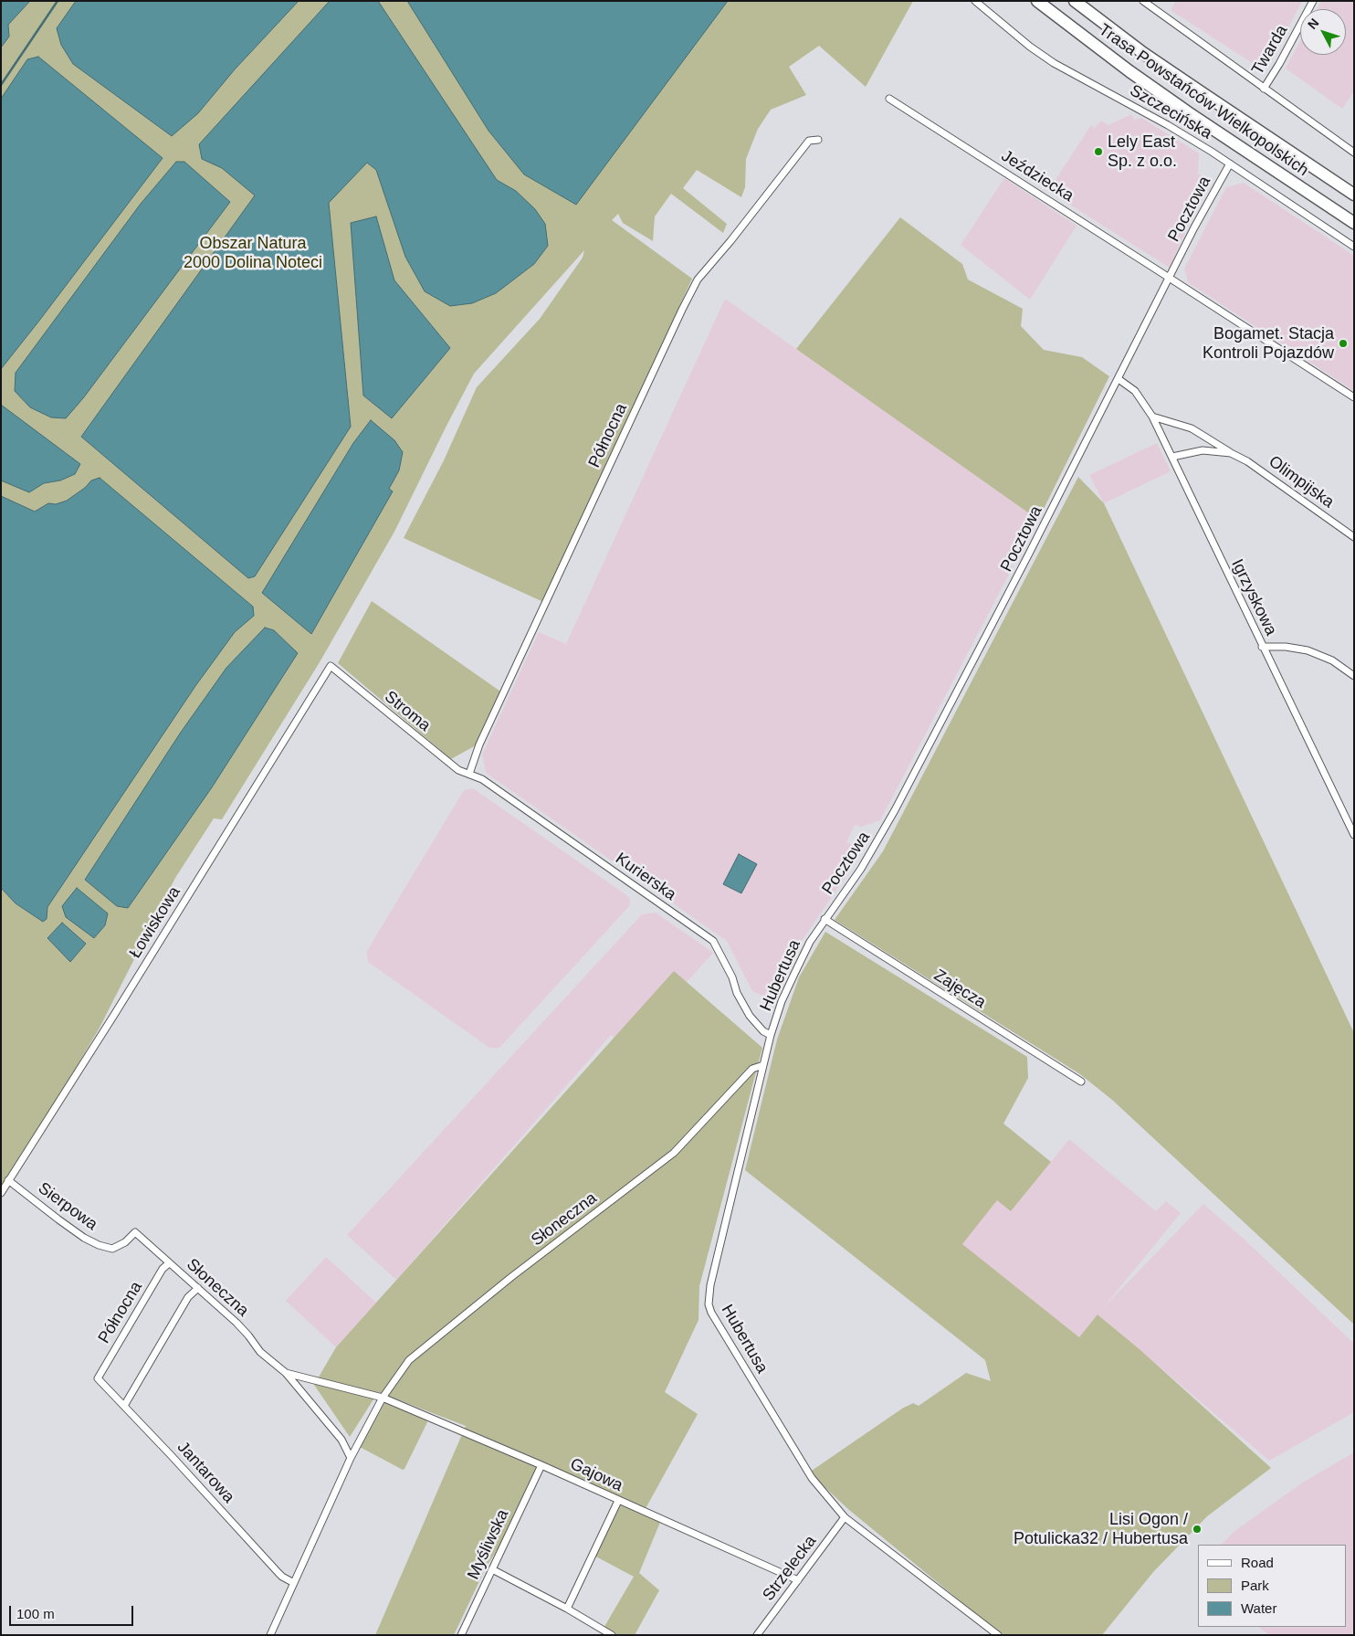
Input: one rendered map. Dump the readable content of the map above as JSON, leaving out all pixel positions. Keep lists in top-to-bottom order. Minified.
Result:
{"streets":{"highway":["Trasa Powstańców Wielkopolskich"],"street":["Twarda","Szczecińska","Jeździecka","Pocztowa","Północna","Olimpijska","Igrzyskowa","Stroma","Kurierska","Łowiskowa","Hubertusa","Zajęcza","Sierpowa","Słoneczna","Jantarowa","Gajowa","Myśliwska","Strzelecka"]},"crossings":[["Szczecińska","Pocztowa"],["Jeździecka","Pocztowa"],["Pocztowa","Igrzyskowa"],["Pocztowa","Hubertusa"],["Pocztowa","Zajęcza"],["Północna","Stroma"],["Północna","Kurierska"],["Północna","Słoneczna"],["Północna","Jantarowa"],["Olimpijska","Igrzyskowa"],["Stroma","Kurierska"],["Stroma","Łowiskowa"],["Kurierska","Hubertusa"],["Łowiskowa","Sierpowa"],["Hubertusa","Zajęcza"],["Hubertusa","Słoneczna"],["Hubertusa","Strzelecka"],["Sierpowa","Słoneczna"],["Słoneczna","Jantarowa"],["Słoneczna","Gajowa"],["Gajowa","Myśliwska"],["Gajowa","Strzelecka"]],"parks":["Obszar Natura 2000 Dolina Noteci"],"places":["Lely East Sp. z o.o.","Bogamet. Stacja Kontroli Pojazdów","Lisi Ogon / Potulicka32 / Hubertusa"],"legend":["Road","Park","Water"],"scale_bar":"100 m","north":"top left"}
